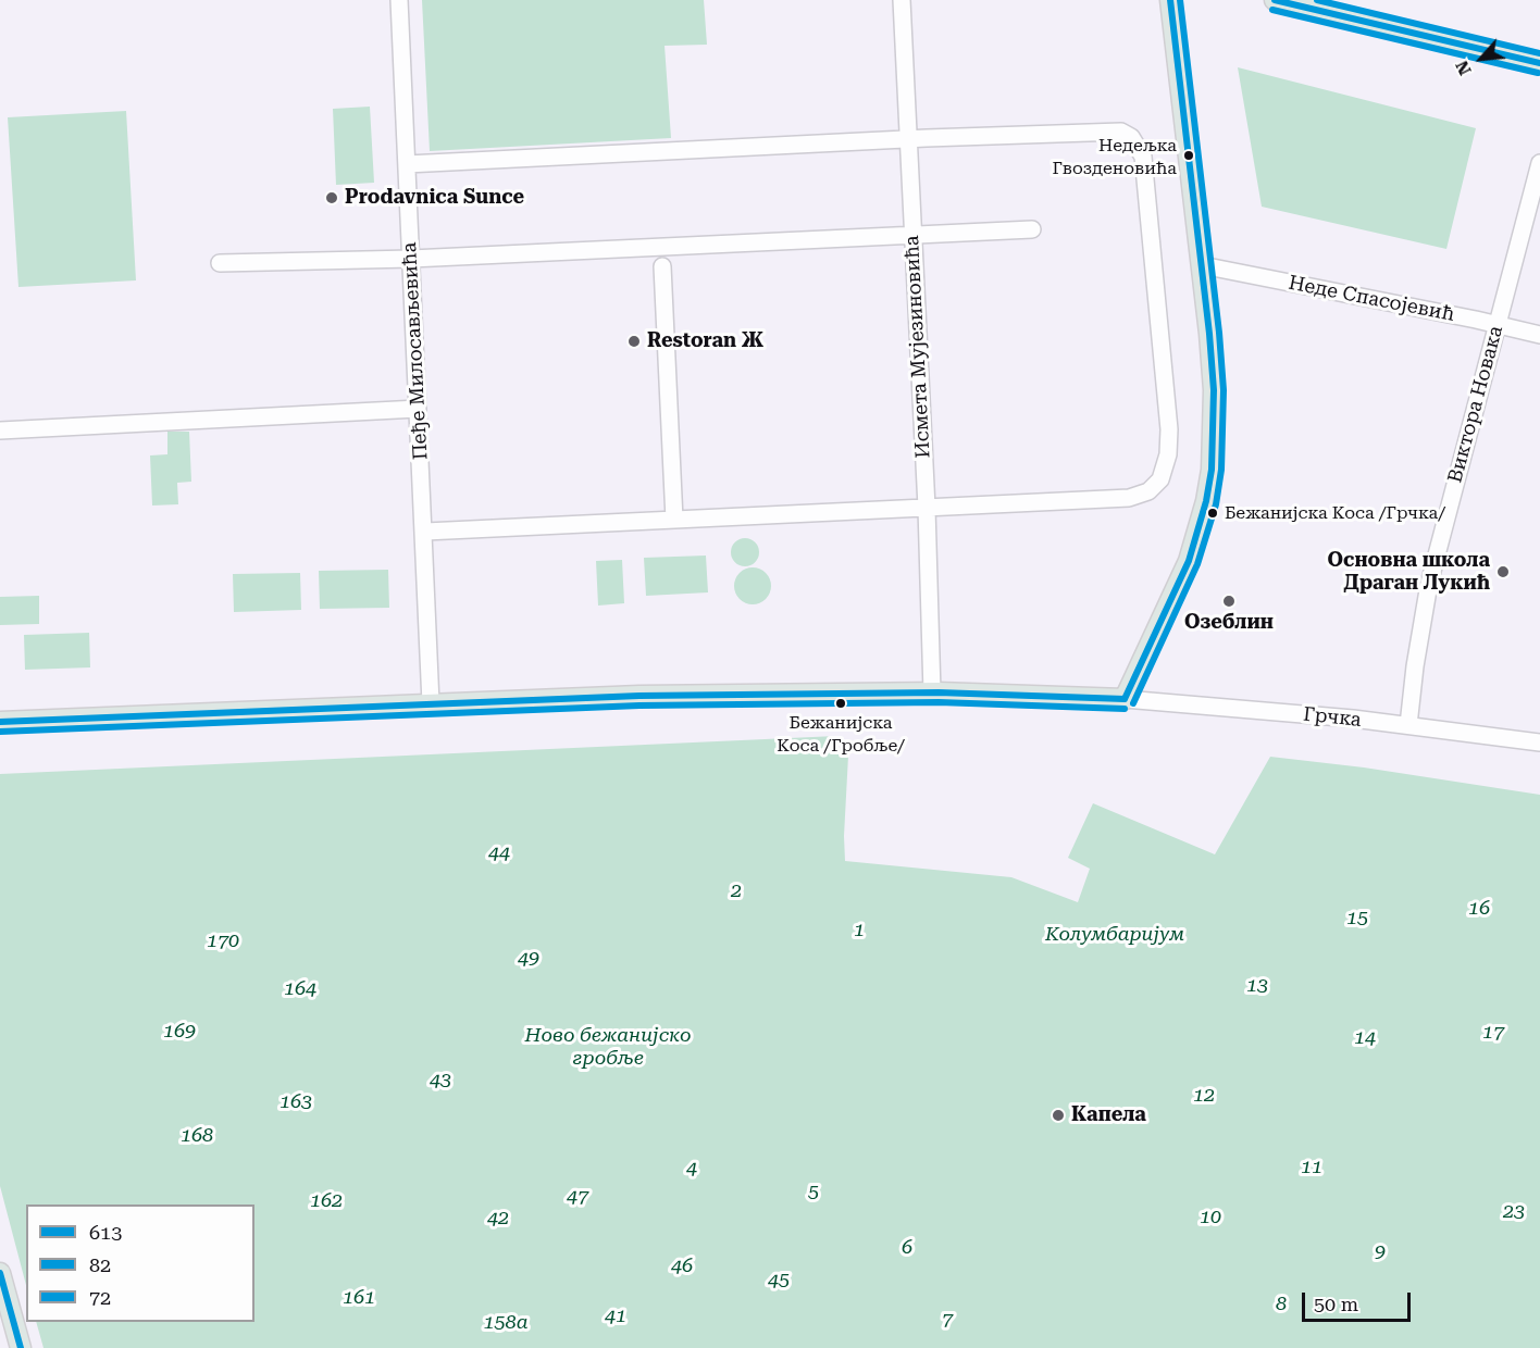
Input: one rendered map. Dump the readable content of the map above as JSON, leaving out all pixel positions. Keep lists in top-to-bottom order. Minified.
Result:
{"streets":{"street":["Неде Спасојевић","Исмета Мујезиновића","Пеђе Милосављевића","Виктора Новака","Грчка"]},"crossings":[["Неде Спасојевић","Виктора Новака"],["Виктора Новака","Грчка"]],"parks":["44","2","16","15","1","Колумбаријум","170","49","13","164","169","17","Ново бежанијско гробље","14","43","12","163","168","11","4","5","47","162","23","10","42","6","9","46","45","161","8","41","7","158a"],"places":["Недељка Гвозденовића","Prodavnica Sunce","Restoran Ж","Бежанијска Коса /Грчка/","Основна школа Драган Лукић","Озеблин","Бежанијска Коса /Гробље/","Капела"],"lines":["transit line 613","transit line 82","transit line 72"],"legend":["613","82","72"],"scale_bar":"50 m","north":"bottom left"}
